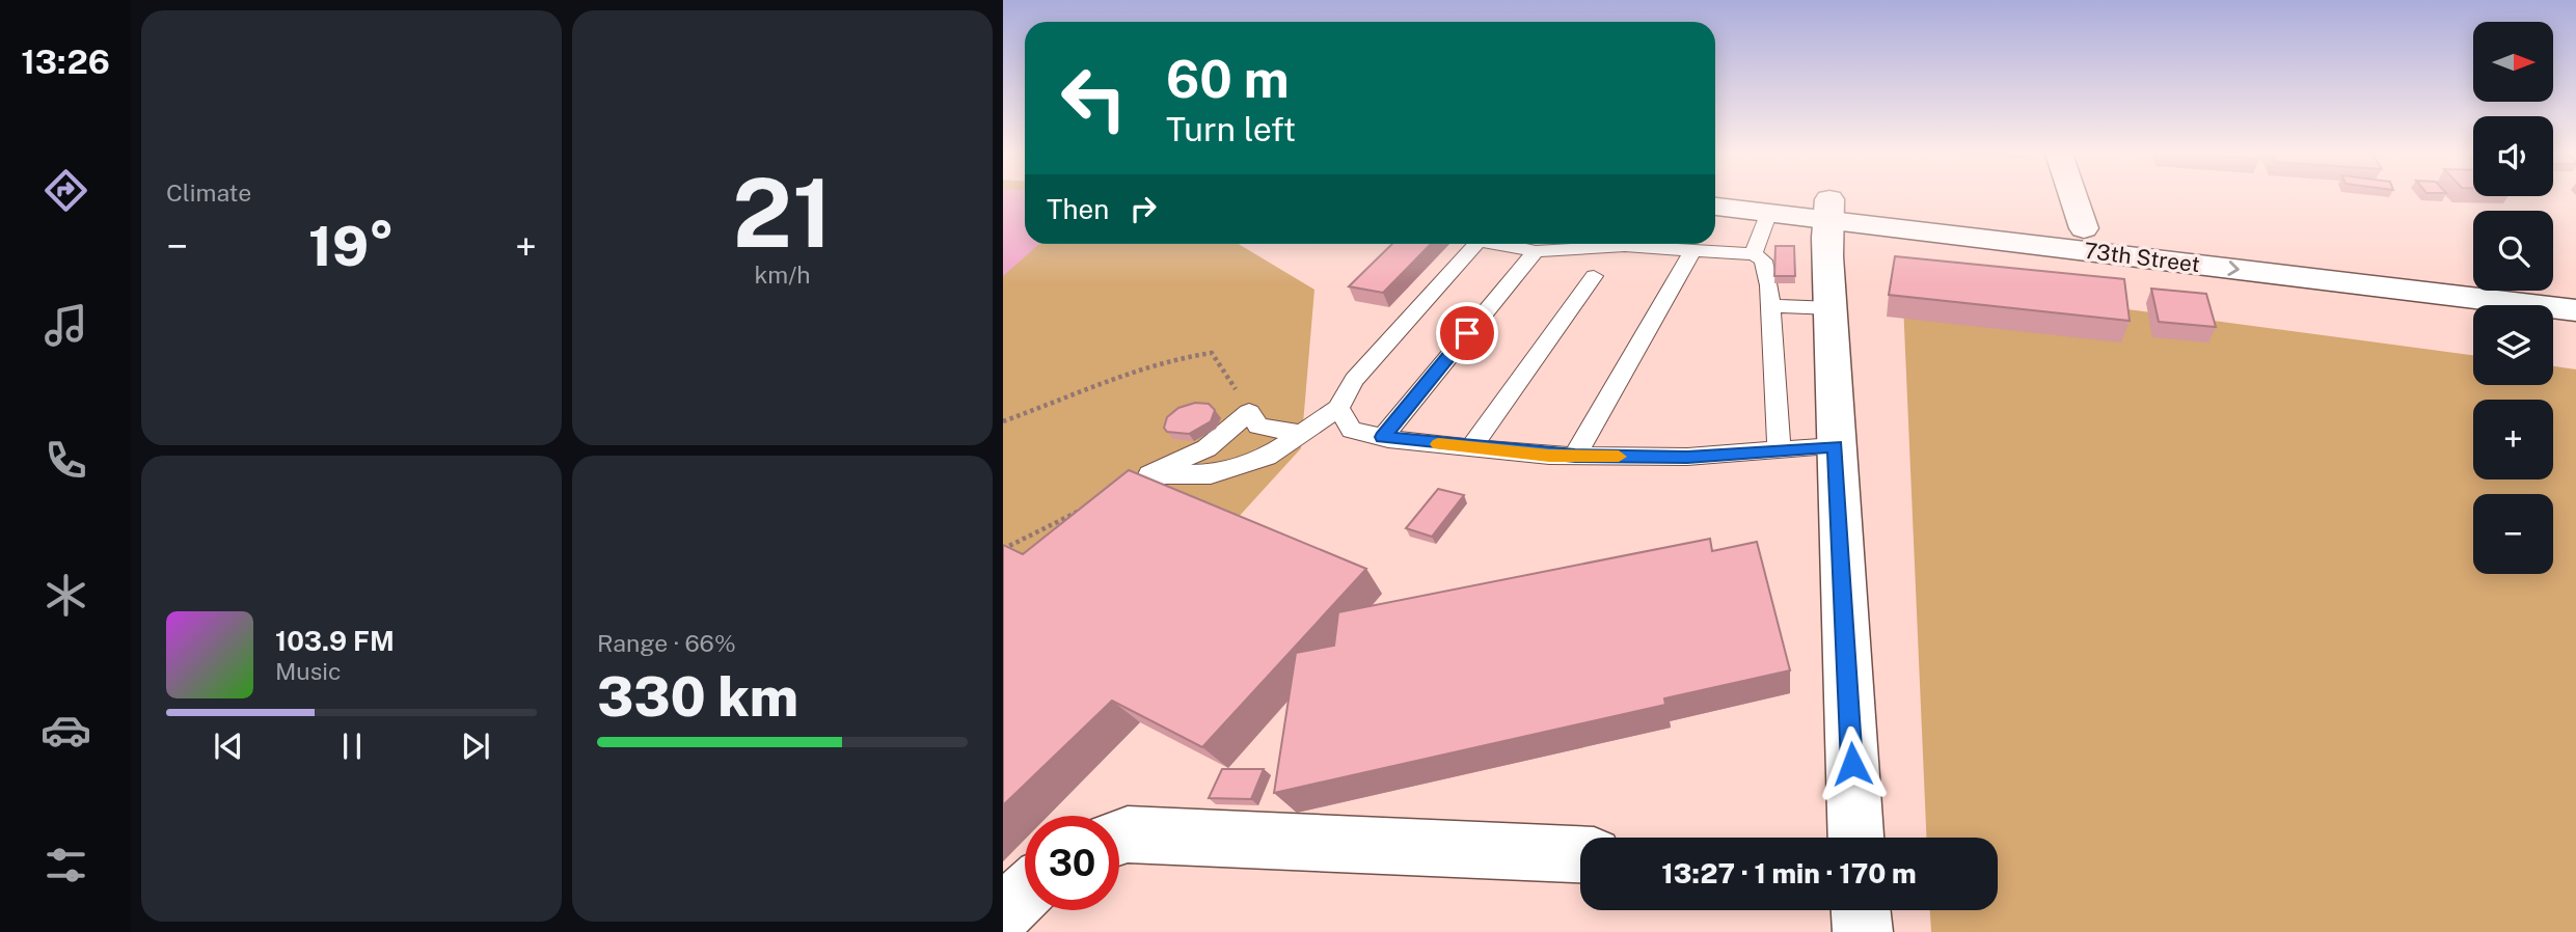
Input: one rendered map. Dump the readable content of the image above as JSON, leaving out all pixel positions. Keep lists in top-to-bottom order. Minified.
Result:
{"streets":{"main road":["73th Street"]},"north":"right","page":{"tabs":"13:26","tile":["Climate",["21","km/h"],["Range · 66%","330 km"]],"map_buttons":["+","−"],"turn":["60 m","Turn left"],"then":"Then","heat":["−","19°","+"],"song":["103.9 FM","Music"],"limit":"30","trip":"13:27 · 1 min · 170 m"}}
